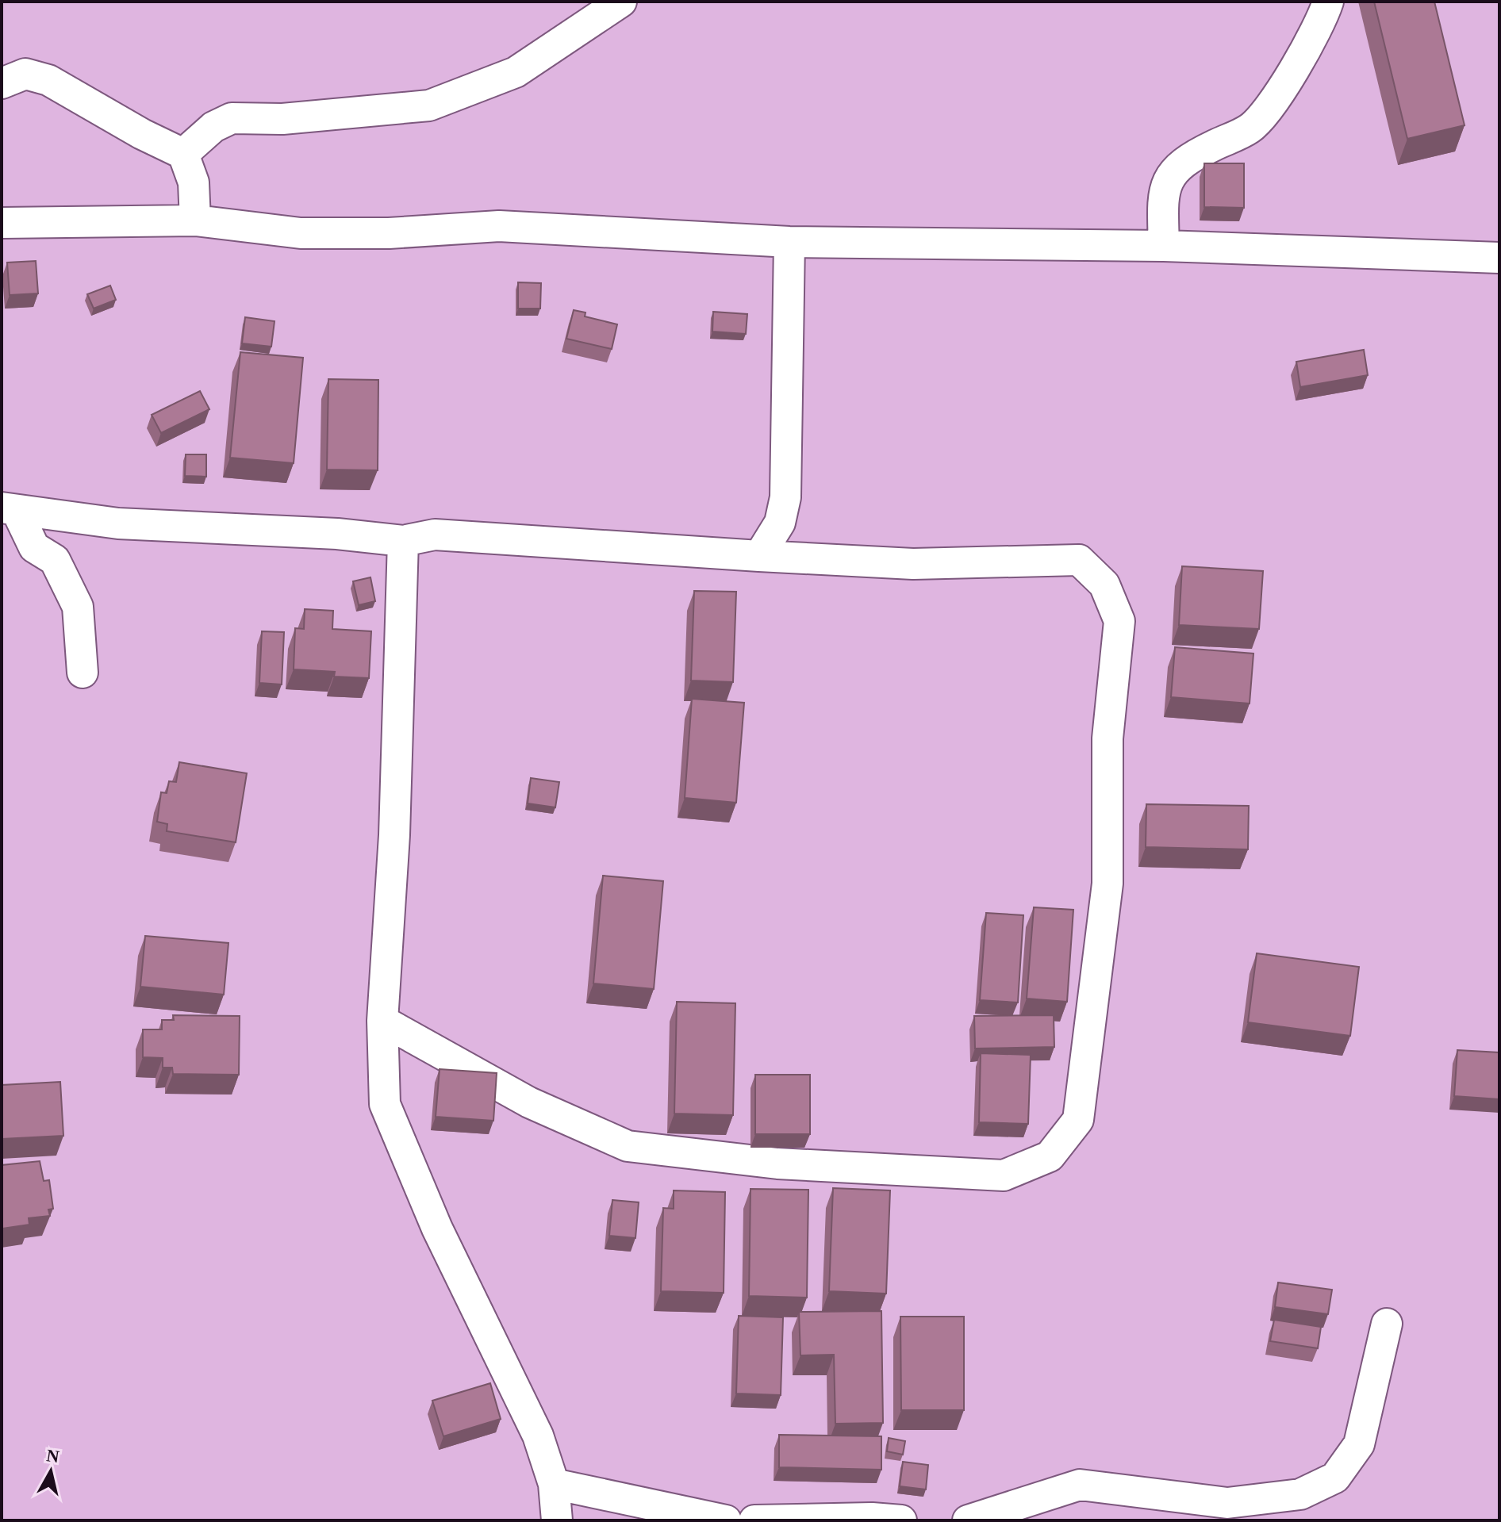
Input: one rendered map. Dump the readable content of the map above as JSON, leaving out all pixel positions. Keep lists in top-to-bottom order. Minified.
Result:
{"north":"top"}
